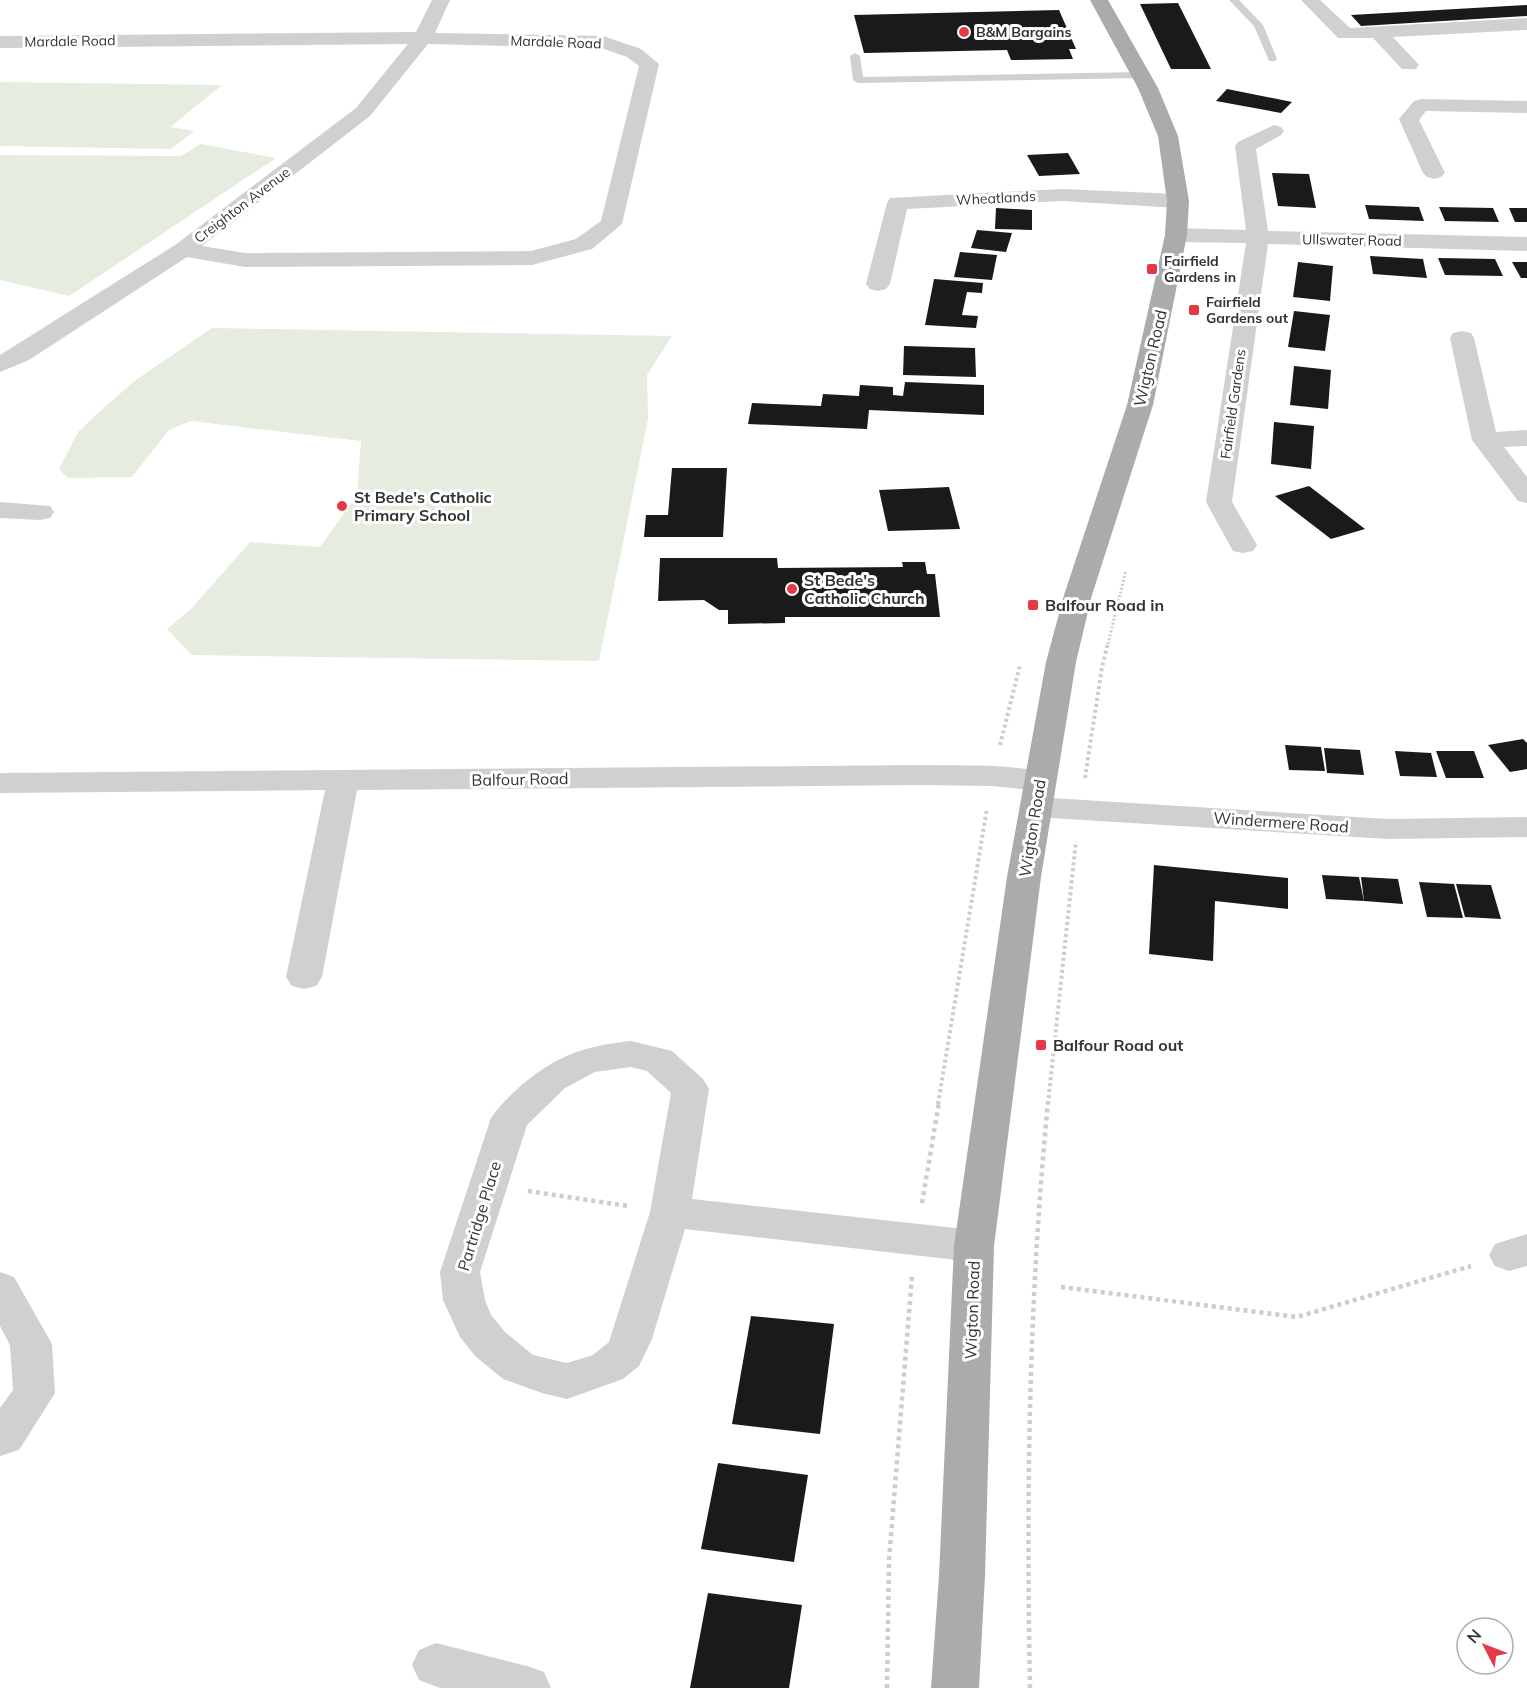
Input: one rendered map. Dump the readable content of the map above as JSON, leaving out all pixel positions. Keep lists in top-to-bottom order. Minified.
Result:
{"streets":{"main road":["Wigton Road"],"street":["Mardale Road","Wheatlands","Creighton Avenue","Ullswater Road","Fairfield Gardens","Balfour Road","Windermere Road","Partridge Place"]},"crossings":[["Mardale Road","Creighton Avenue"],["Wheatlands","Wigton Road"],["Ullswater Road","Wigton Road"],["Ullswater Road","Fairfield Gardens"],["Wigton Road","Balfour Road"],["Wigton Road","Windermere Road"],["Balfour Road","Windermere Road"]],"places":{"other":["B&M Bargains","St Bede's Catholic Primary School","St Bede's Catholic Church"],"transit":["Fairfield Gardens in","Fairfield Gardens out","Balfour Road in","Balfour Road out"]},"north":"top left"}
